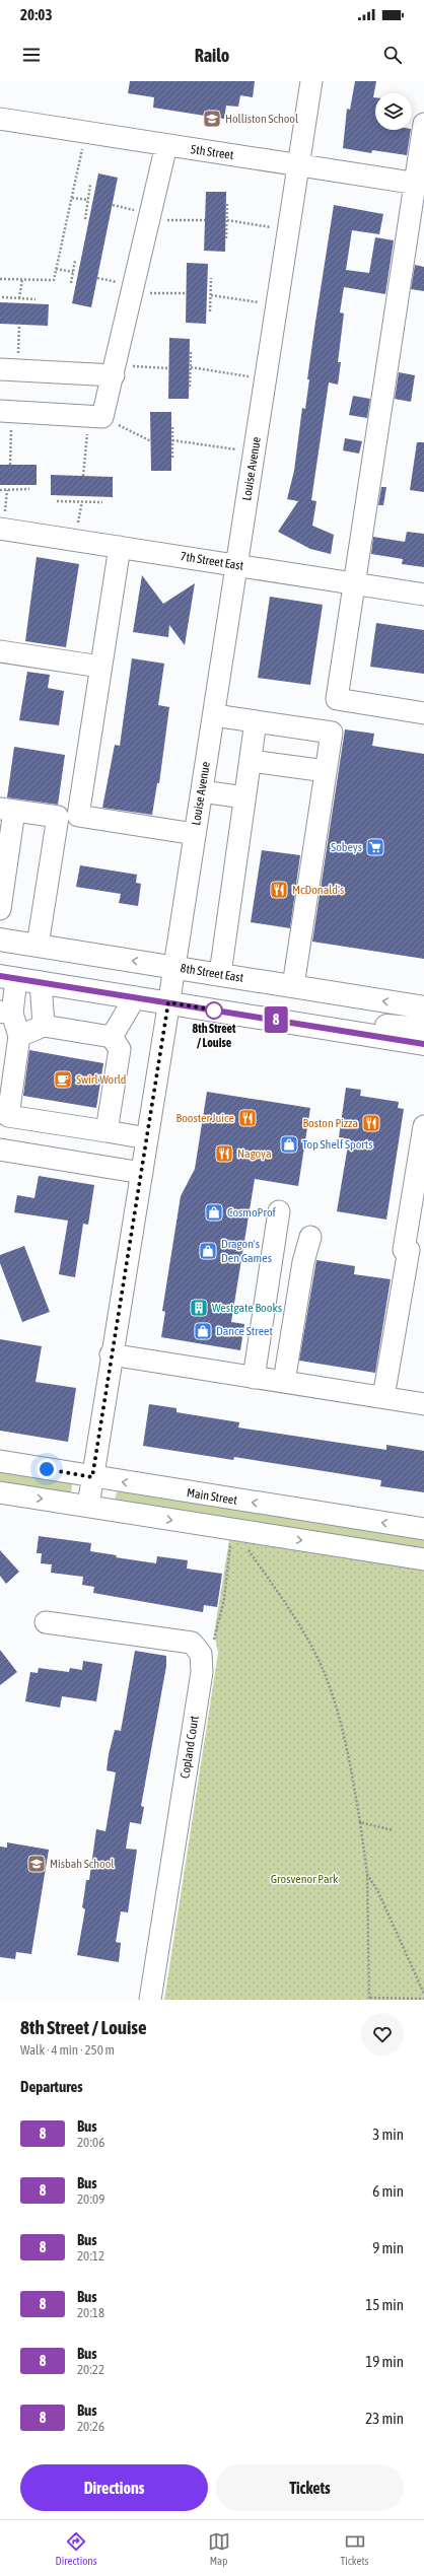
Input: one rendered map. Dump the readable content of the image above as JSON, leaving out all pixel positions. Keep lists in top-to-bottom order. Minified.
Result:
{"streets":{"main road":["8th Street East"],"street":["5th Street","Louise Avenue","7th Street East","Main Street","Copland Court"]},"crossings":[["5th Street","Louise Avenue"],["Louise Avenue","7th Street East"],["Louise Avenue","8th Street East"],["Louise Avenue","Main Street"]],"parks":["Grosvenor Park"],"places":{"school or university":["Holliston School","Misbah School"],"supermarket":["Sobeys"],"restaurant":["McDonald's","Booster Juice","Boston Pizza","Nagoya"],"other":["8th Street / Louise"],"cafe":["Swirl World"],"shop":["Top Shelf Sports","CosmoProf","Dragon's Den Games","Dance Street"],"building":["Westgate Books"]},"lines":["bus line 8"],"page":{"status":"20:03","header":"Railo","on_map":"8","heading":[["8th Street / Louise","Walk · 4 min · 250 m"],"Departures"],"list":[{"mark":"8","name":"Bus","note":"20:06","value":"3 min"},{"mark":"8","name":"Bus","note":"20:09","value":"6 min"},{"mark":"8","name":"Bus","note":"20:12","value":"9 min"},{"mark":"8","name":"Bus","note":"20:18","value":"15 min"},{"mark":"8","name":"Bus","note":"20:22","value":"19 min"},{"mark":"8","name":"Bus","note":"20:26","value":"23 min"}],"buttons":["Directions","Tickets"],"tabs":["Directions","Map","Tickets"]}}
